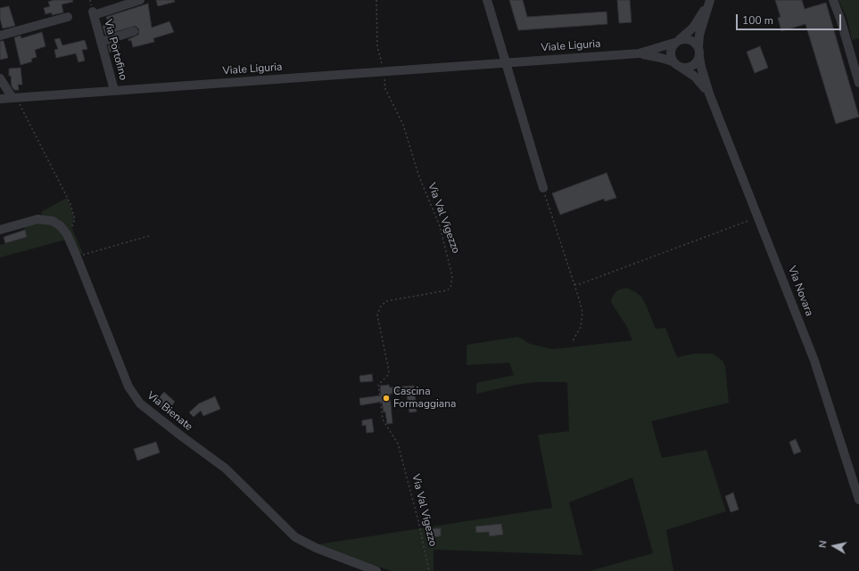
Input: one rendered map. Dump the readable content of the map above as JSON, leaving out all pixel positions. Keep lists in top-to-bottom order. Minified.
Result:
{"streets":{"street":["Viale Liguria","Via Portofino","Via Novara","Via Bienate"],"path":["Via Val Vigezzo"]},"crossings":[["Viale Liguria","Via Portofino"],["Viale Liguria","Via Val Vigezzo"],["Viale Liguria","Via Novara"]],"places":["Cascina Formaggiana"],"scale_bar":"100 m","north":"left"}
